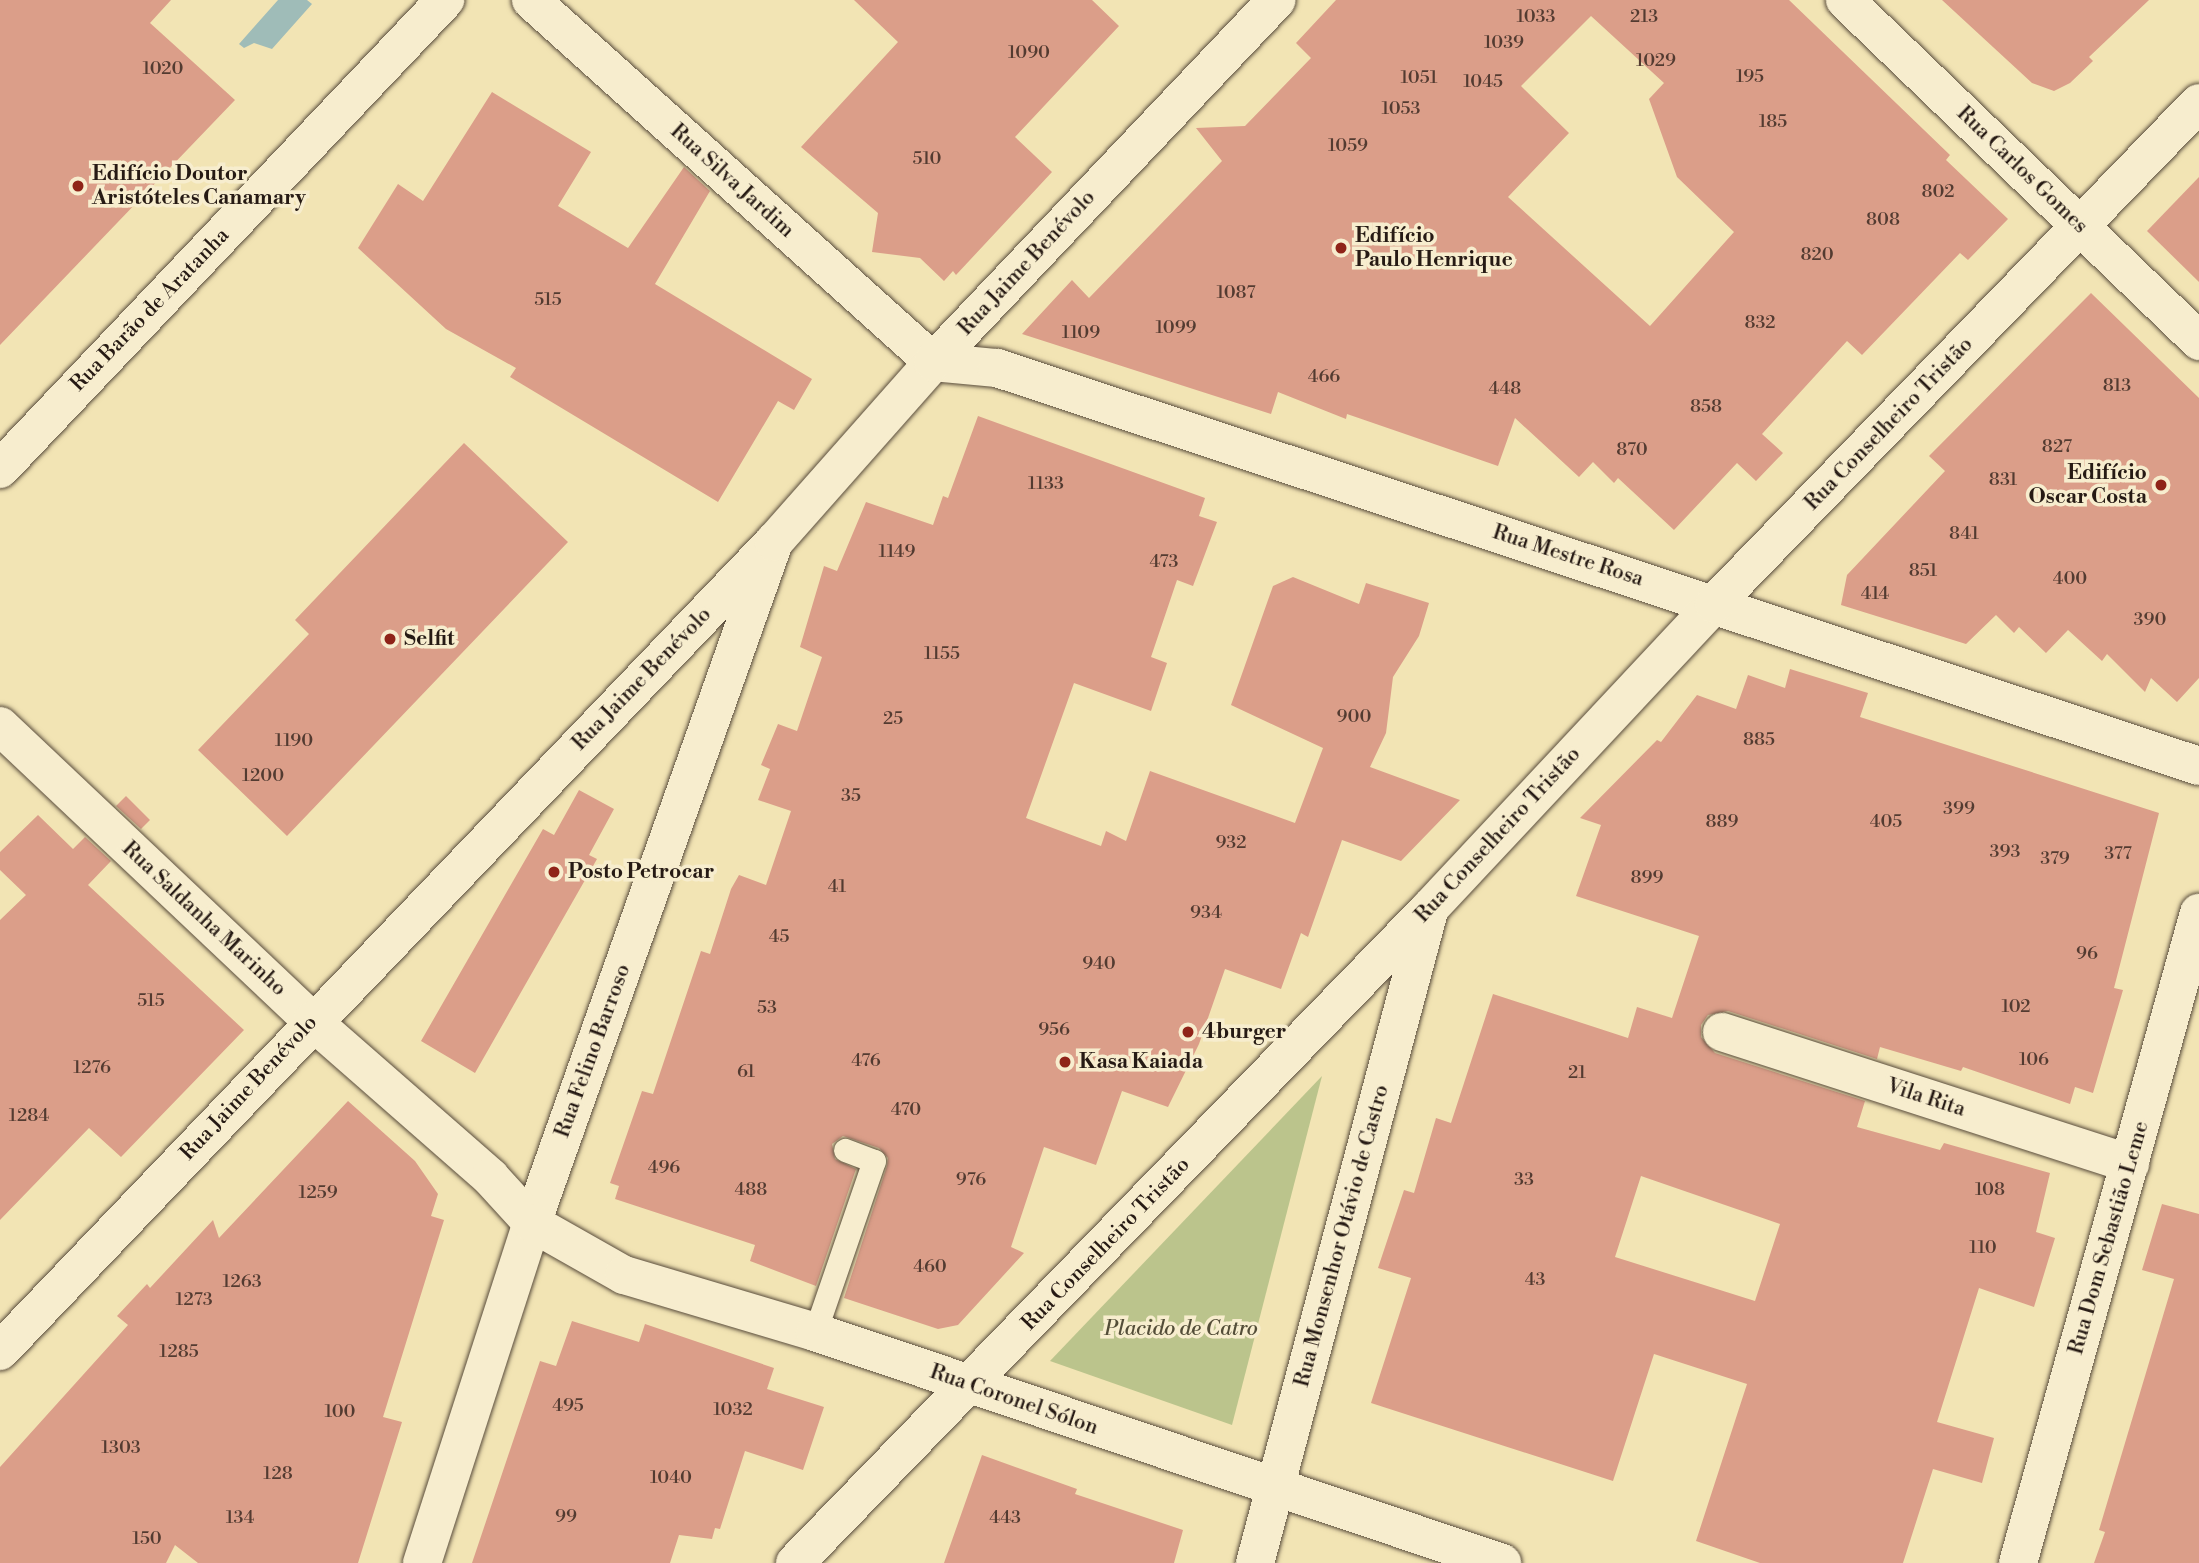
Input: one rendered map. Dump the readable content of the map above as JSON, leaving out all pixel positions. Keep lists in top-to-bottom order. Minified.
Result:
{"streets":{"street":["Rua Carlos Gomes","Rua Silva Jardim","Rua Jaime Benévolo","Rua Barão de Aratanha","Rua Conselheiro Tristão","Rua Mestre Rosa","Rua Saldanha Marinho","Rua Felino Barroso","Vila Rita","Rua Monsenhor Otávio de Castro","Rua Dom Sebastião Leme","Rua Coronel Sólon"]},"crossings":[["Rua Carlos Gomes","Rua Conselheiro Tristão"],["Rua Silva Jardim","Rua Jaime Benévolo"],["Rua Silva Jardim","Rua Mestre Rosa"],["Rua Jaime Benévolo","Rua Mestre Rosa"],["Rua Jaime Benévolo","Rua Saldanha Marinho"],["Rua Jaime Benévolo","Rua Felino Barroso"],["Rua Conselheiro Tristão","Rua Mestre Rosa"],["Rua Conselheiro Tristão","Rua Monsenhor Otávio de Castro"],["Rua Conselheiro Tristão","Rua Coronel Sólon"],["Rua Saldanha Marinho","Rua Felino Barroso"],["Rua Saldanha Marinho","Rua Coronel Sólon"],["Rua Felino Barroso","Rua Coronel Sólon"],["Vila Rita","Rua Dom Sebastião Leme"],["Rua Monsenhor Otávio de Castro","Rua Coronel Sólon"]],"parks":["Placido de Catro"],"places":["Edifício Doutor Aristóteles Canamary","Edifício Paulo Henrique","Edifício Oscar Costa","Selfit","Posto Petrocar","4burger","Kasa Kaiada"],"house_numbers":["1033","213","1039","1090","1029","1020","195","1051","1045","1053","185","1059","510","802","808","820","1087","515","832","1099","1109","466","813","448","858","827","870","831","1133","841","1149","473","851","400","414","390","1155","900","25","885","1190","1200","35","399","889","405","932","393","377","379","899","41","934","45","96","940","515","102","53","956","106","476","1276","61","21","470","1284","496","976","33","488","108","1259","110","460","43","1263","1273","1285","495","1032","100","1303","128","1040","99","134","443","150"]}
